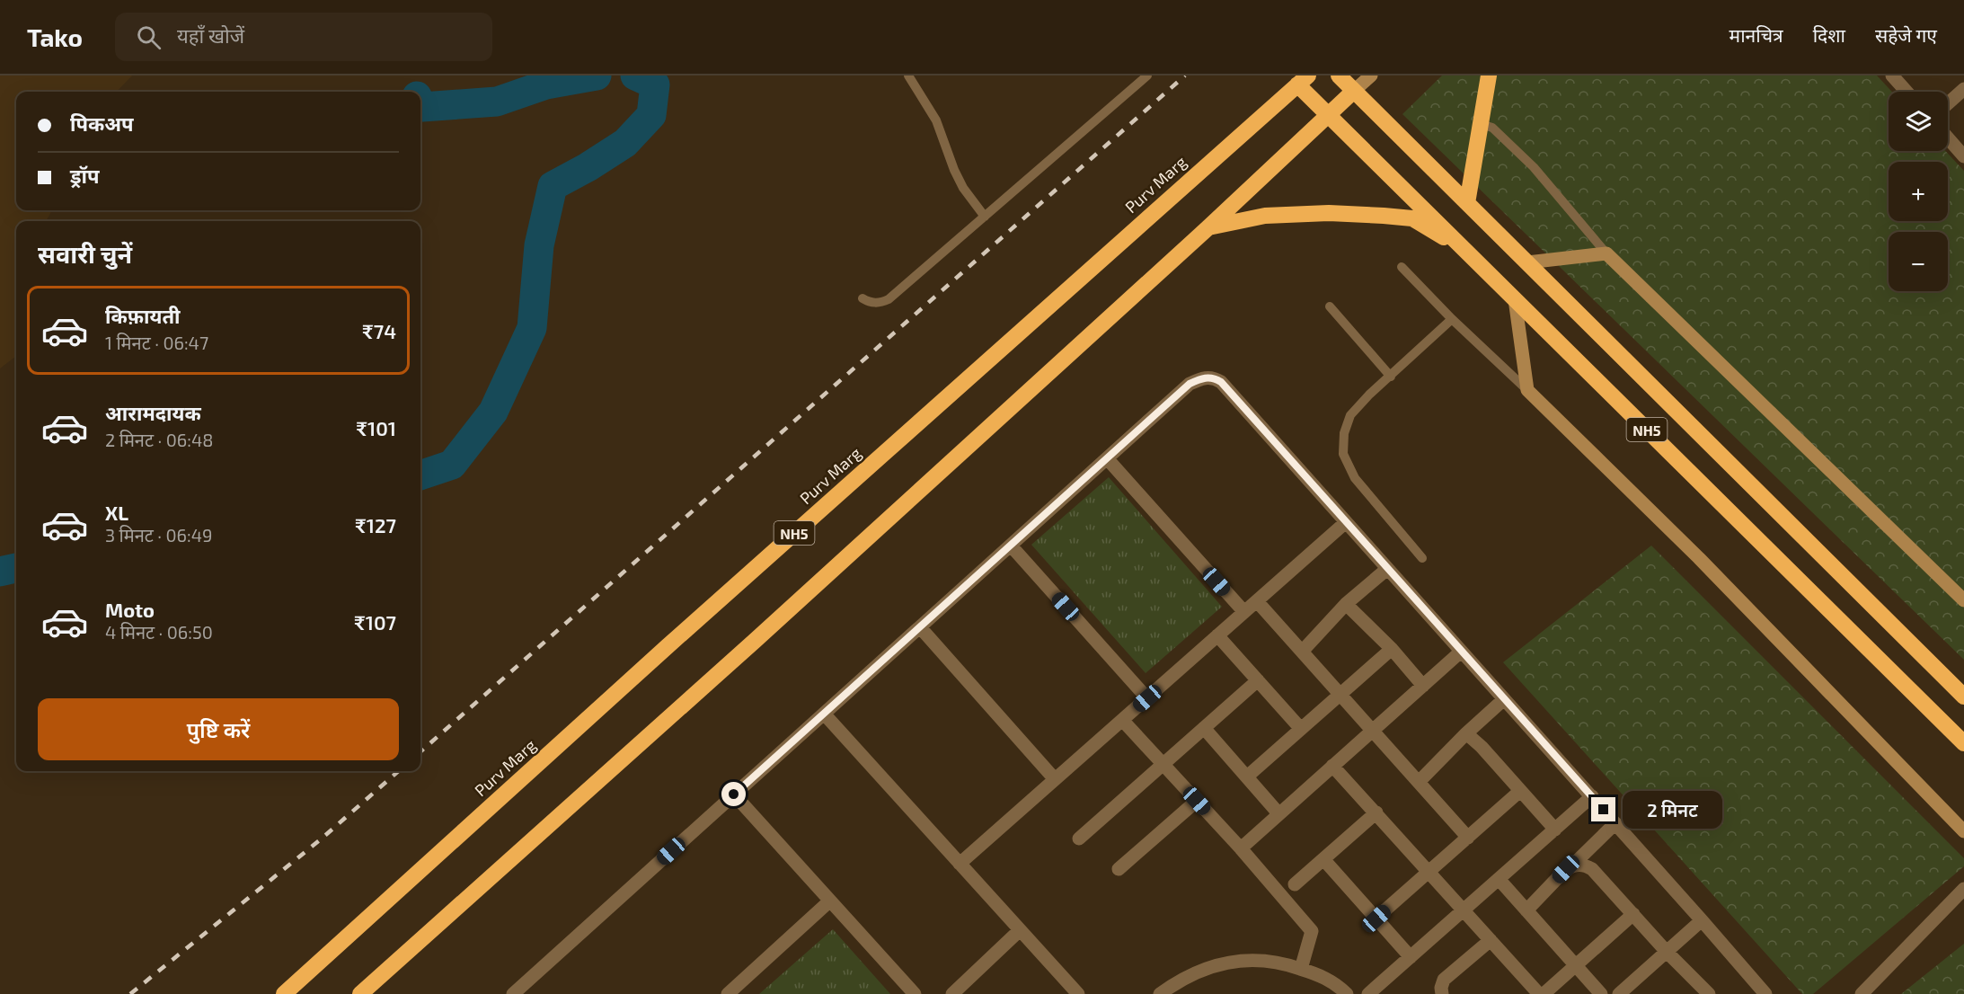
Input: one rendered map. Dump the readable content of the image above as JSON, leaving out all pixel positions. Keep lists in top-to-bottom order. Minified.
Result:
{"streets":{"highway":["Purv Marg","NH5"]},"crossings":[["Purv Marg","NH5"]],"page":{"header":"Tako","search":"यहाँ खोजें","nav":["मानचित्र","दिशा","सहेजे गए"],"map_buttons":["+","−"],"banner":["पिकअप","ड्रॉप"],"heading":"सवारी चुनें","list":[{"name":"किफ़ायती","note":"1 मिनट · 06:47","value":"₹74"},{"name":"आरामदायक","note":"2 मिनट · 06:48","value":"₹101"},{"name":"XL","note":"3 मिनट · 06:49","value":"₹127"},{"name":"Moto","note":"4 मिनट · 06:50","value":"₹107"}],"buttons":"पुष्टि करें","bubble":"2 मिनट"}}
